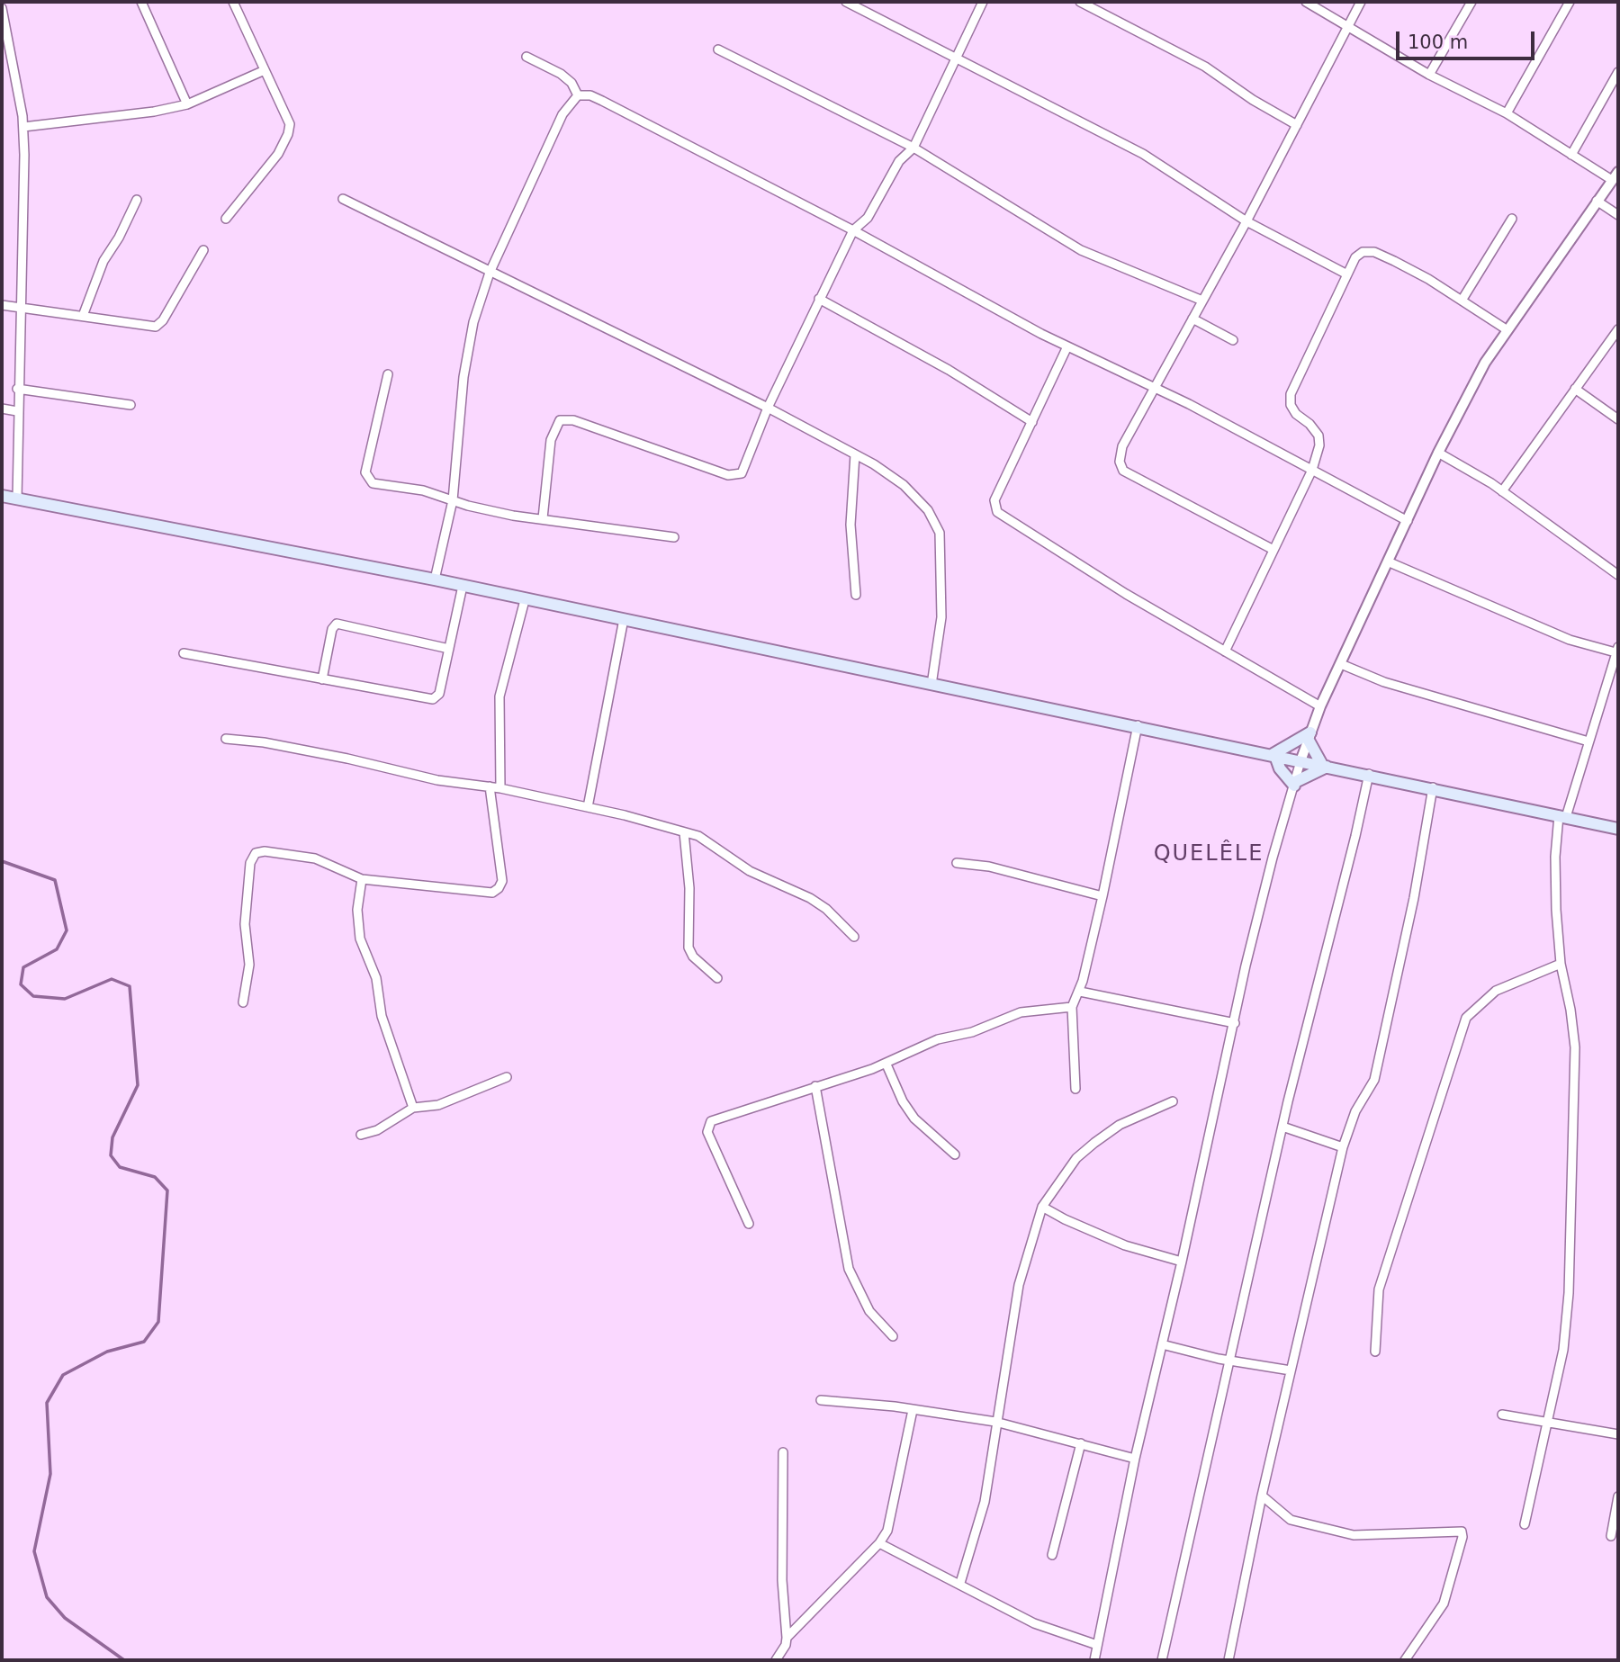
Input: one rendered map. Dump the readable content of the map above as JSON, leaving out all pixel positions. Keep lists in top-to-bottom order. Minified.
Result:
{"districts":["QUELÊLE"],"scale_bar":"100 m"}
